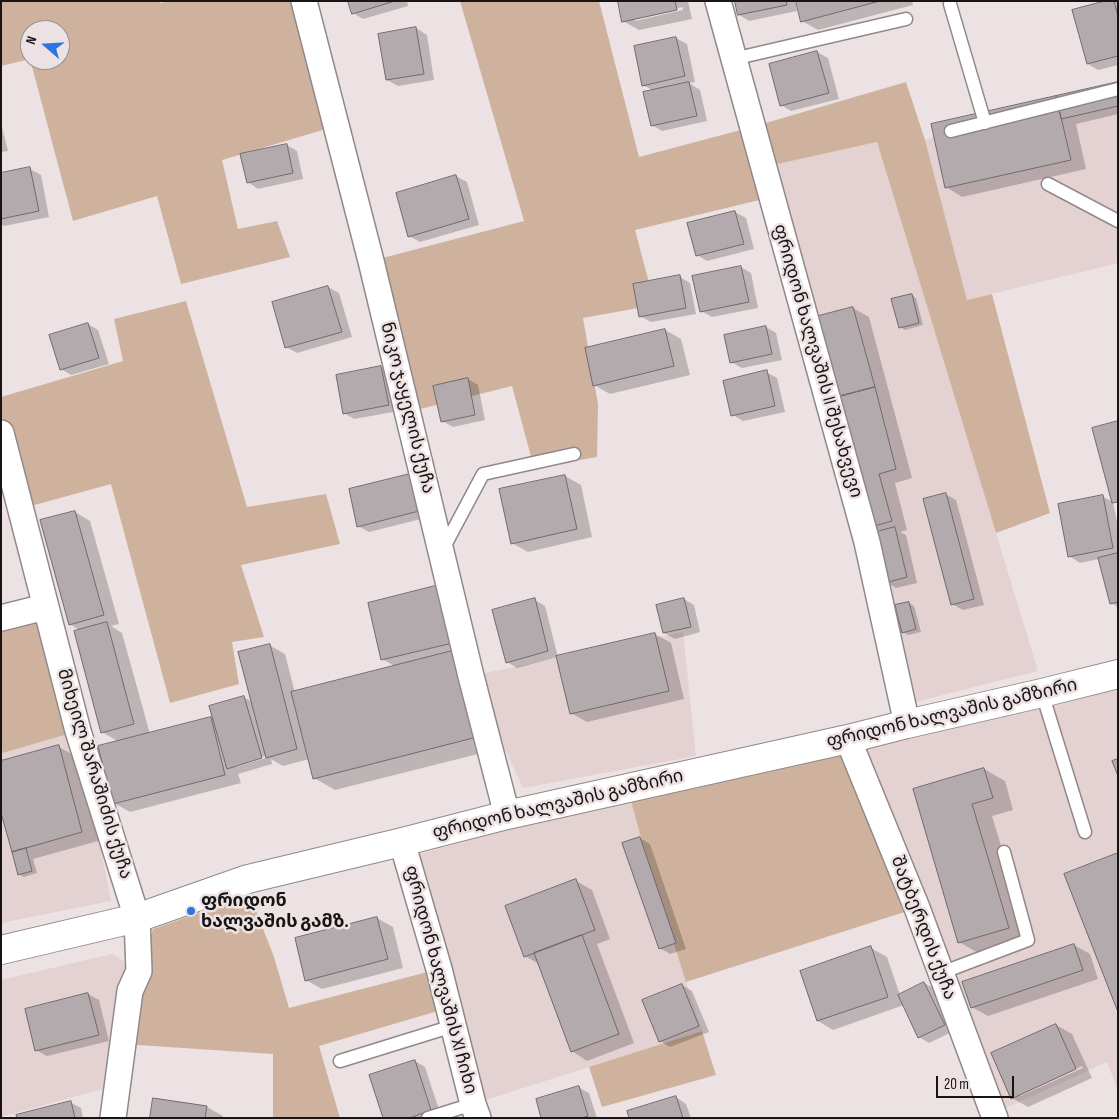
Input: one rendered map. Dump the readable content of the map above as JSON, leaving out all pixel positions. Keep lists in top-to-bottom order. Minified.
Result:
{"streets":{"highway":["ფრიდონ ხალვაშის გამზირი"],"street":["ფრიდონ ხალვაშის II შესახვევი","ნიკო ჯაყელის ქუჩა","მიხეილ შარაშიძის ქუჩა","შატბერდის ქუჩა","ფრიდონ ხალვაშის XI ჩიხი"]},"crossings":[["ფრიდონ ხალვაშის II შესახვევი","ფრიდონ ხალვაშის გამზირი"],["ნიკო ჯაყელის ქუჩა","ფრიდონ ხალვაშის გამზირი"],["ფრიდონ ხალვაშის გამზირი","მიხეილ შარაშიძის ქუჩა"],["ფრიდონ ხალვაშის გამზირი","შატბერდის ქუჩა"],["ფრიდონ ხალვაშის გამზირი","ფრიდონ ხალვაშის XI ჩიხი"]],"places":["ფრიდონ ხალვაშის გამზ."],"scale_bar":"20 m","north":"left"}
